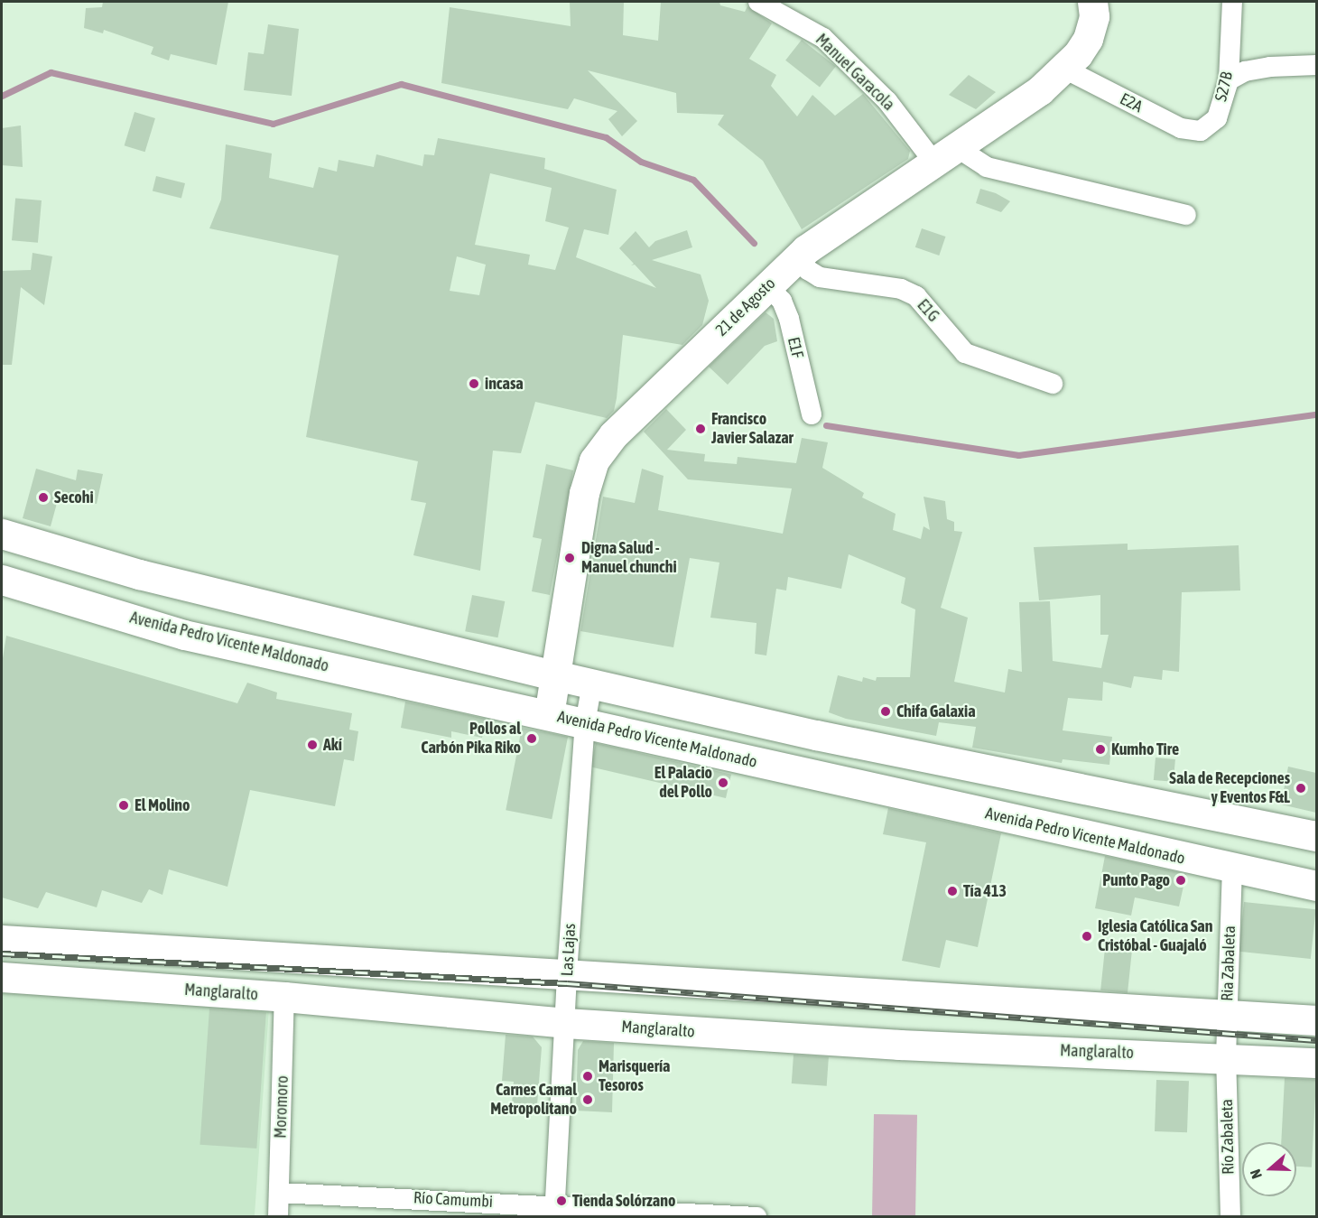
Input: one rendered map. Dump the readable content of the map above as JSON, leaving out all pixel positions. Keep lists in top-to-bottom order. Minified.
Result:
{"streets":{"main road":["21 de Agosto","Avenida Pedro Vicente Maldonado","Manglaralto"],"street":["Manuel Garacola","S27B","E2A","E1G","E1F","Las Lajas","Ria Zabaleta","Moromoro","Río Zabaleta","Río Camumbi"]},"crossings":[["Manuel Garacola","21 de Agosto"],["S27B","E2A"],["E2A","21 de Agosto"],["21 de Agosto","E1G"],["21 de Agosto","E1F"],["21 de Agosto","Avenida Pedro Vicente Maldonado"],["Avenida Pedro Vicente Maldonado","Las Lajas"],["Avenida Pedro Vicente Maldonado","Ria Zabaleta"],["Las Lajas","Manglaralto"],["Las Lajas","Río Camumbi"],["Ria Zabaleta","Manglaralto"],["Ria Zabaleta","Río Zabaleta"],["Manglaralto","Moromoro"],["Manglaralto","Río Zabaleta"],["Moromoro","Río Camumbi"]],"places":["incasa","Francisco Javier Salazar","Secohi","Digna Salud - Manuel chunchi","Chifa Galaxia","Pollos al Carbón Pika Riko","Akí","Kumho Tire","El Palacio del Pollo","Sala de Recepciones y Eventos F&L","El Molino","Punto Pago","Tía 413","Iglesia Católica San Cristóbal - Guajaló","Marisquería Tesoros","Carnes Camal Metropolitano","Tienda Solórzano"],"north":"left"}
